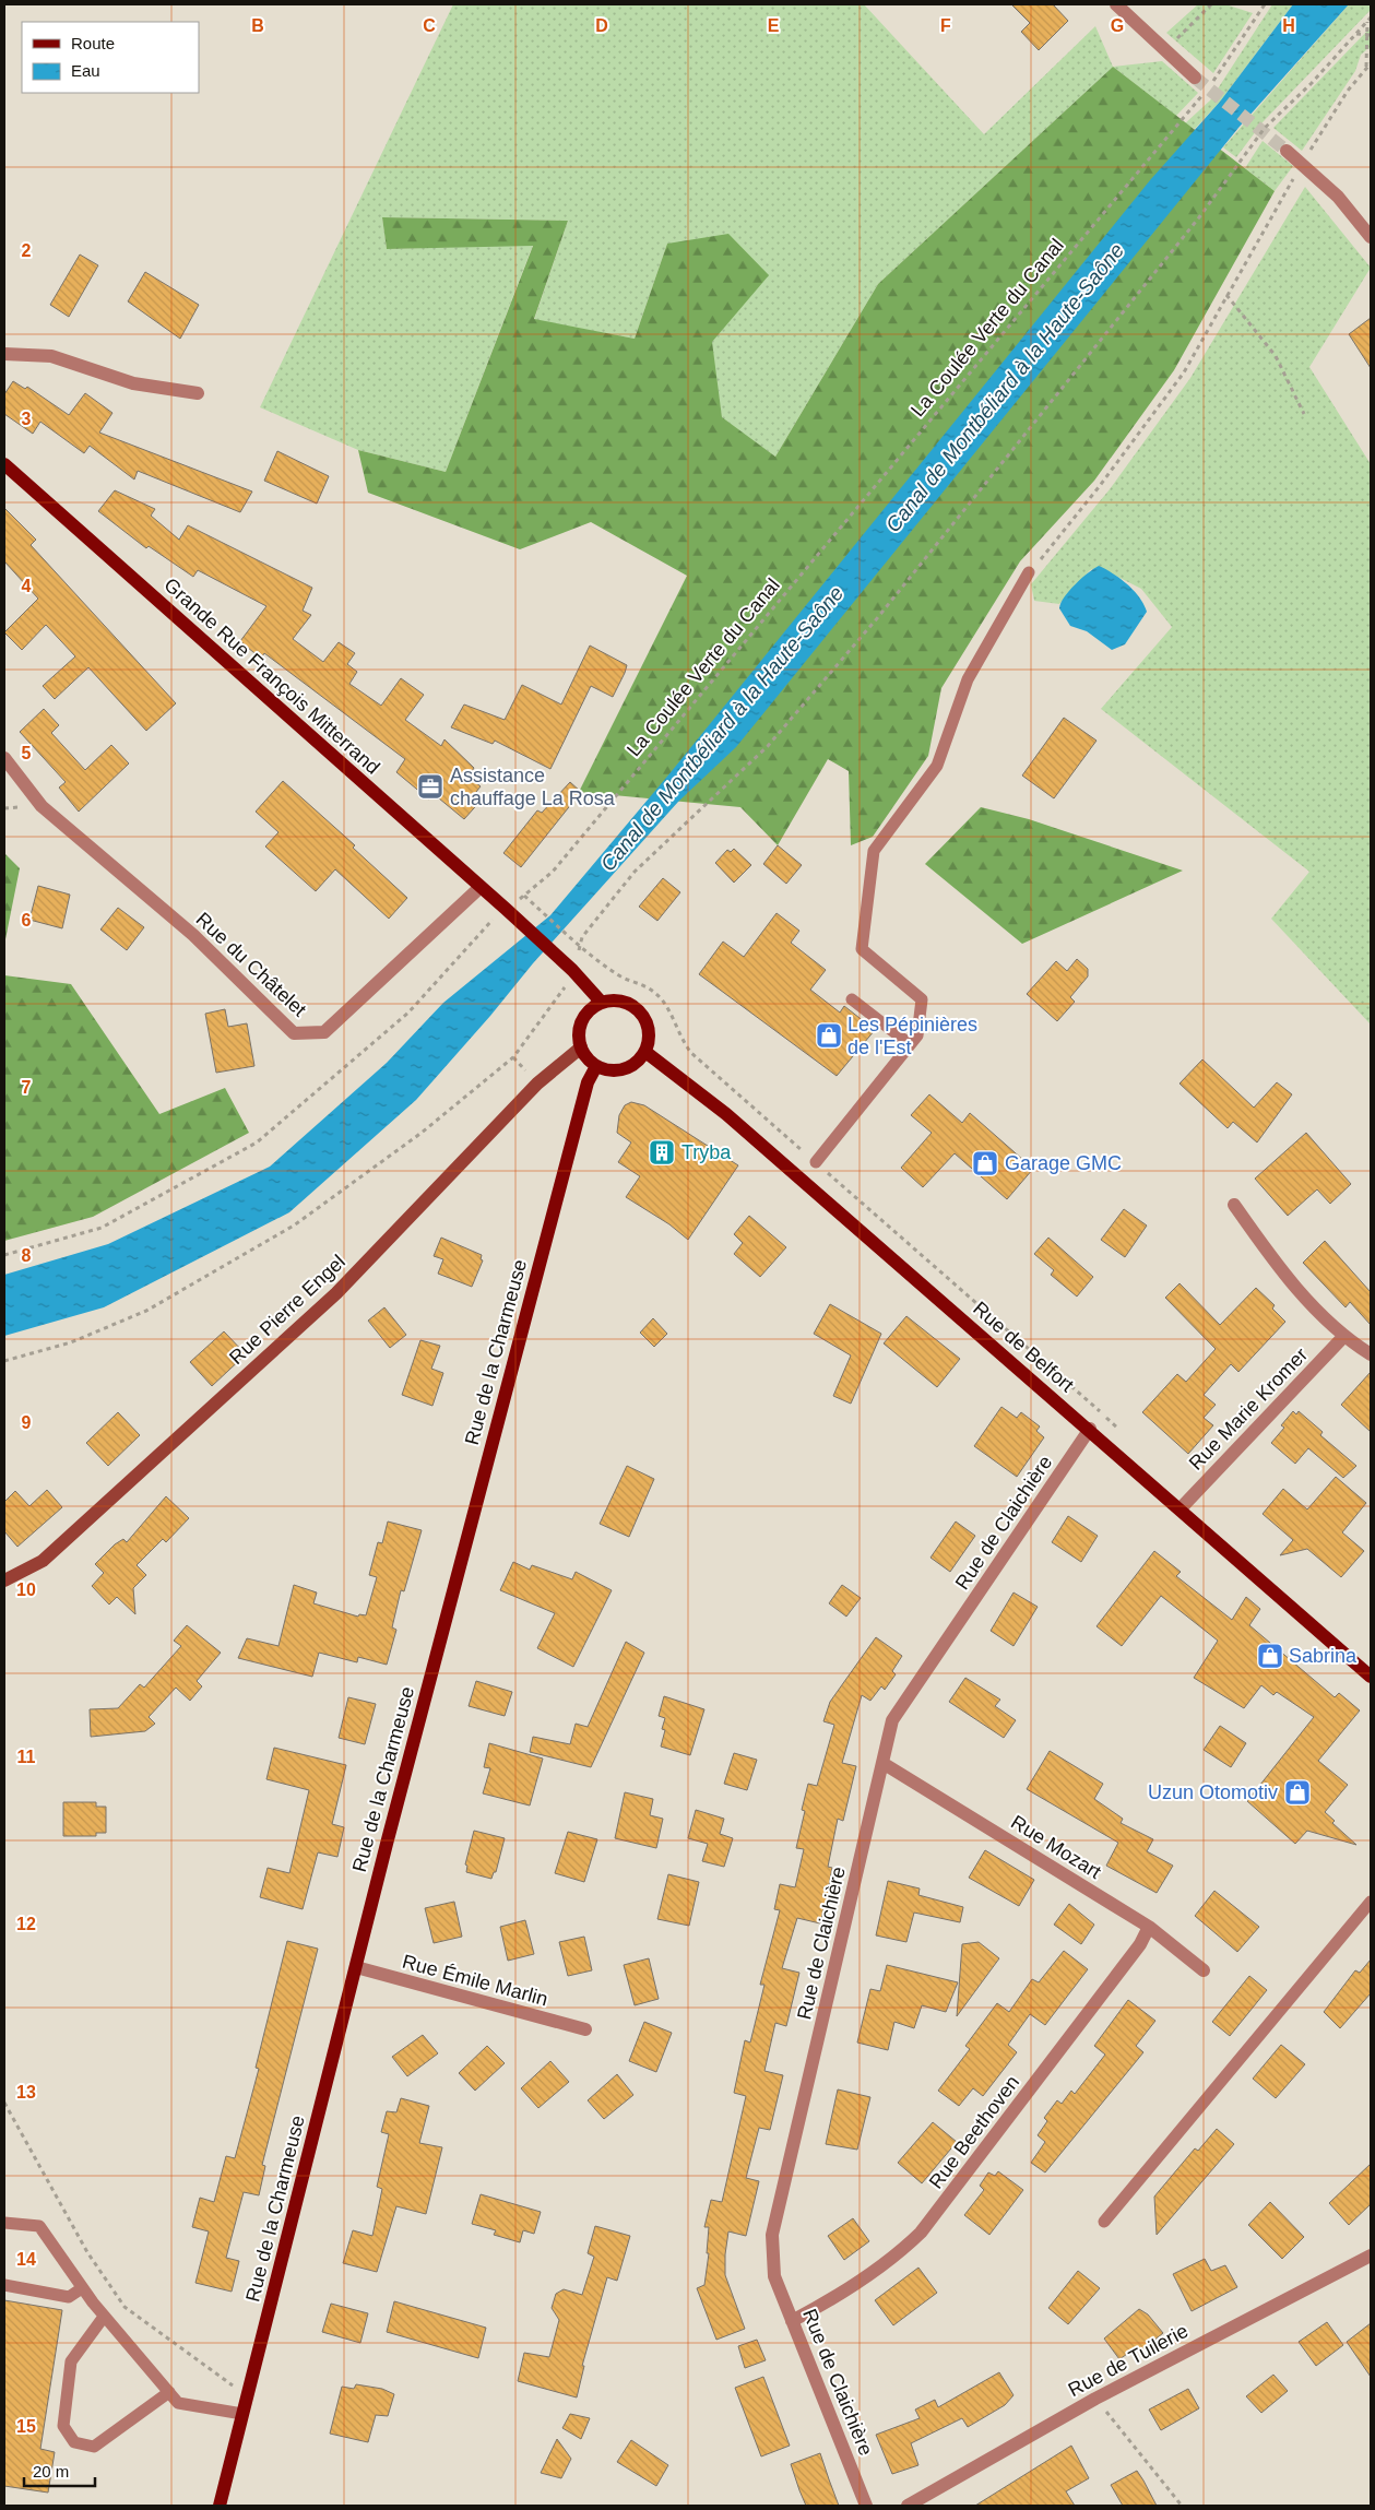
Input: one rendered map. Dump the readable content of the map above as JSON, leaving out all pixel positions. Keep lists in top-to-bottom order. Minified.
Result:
{"streets":{"main road":["Grande Rue François Mitterrand","Rue de Belfort","Rue de la Charmeuse"],"street":["Rue du Châtelet","Rue Pierre Engel","Rue Marie Kromer","Rue de Claichière","Rue Mozart","Rue Émile Marlin","Rue Beethoven","Rue de Tuilerie"],"path":["La Coulée Verte du Canal"]},"crossings":[["La Coulée Verte du Canal","Grande Rue François Mitterrand"],["Grande Rue François Mitterrand","Rue du Châtelet"],["Rue Pierre Engel","Rue de Belfort"],["Rue Pierre Engel","Rue de la Charmeuse"],["Rue de Belfort","Rue de la Charmeuse"],["Rue de Belfort","Rue Marie Kromer"],["Rue de Belfort","Rue de Claichière"],["Rue de la Charmeuse","Rue Émile Marlin"],["Rue de Claichière","Rue Mozart"],["Rue de Claichière","Rue Beethoven"],["Rue Mozart","Rue Beethoven"]],"water":["Canal de Montbéliard à la Haute-Saône"],"places":{"office":["Assistance chauffage La Rosa"],"shop":["Les Pépinières de l'Est","Garage GMC","Sabrina","Uzun Otomotiv"],"building":["Tryba"]},"legend":["Route","Eau"],"scale_bar":"20 m","grid":{"columns":["B","C","D","E","F","G","H"],"rows":["2","3","4","5","6","7","8","9","10","11","12","13","14","15"]}}
